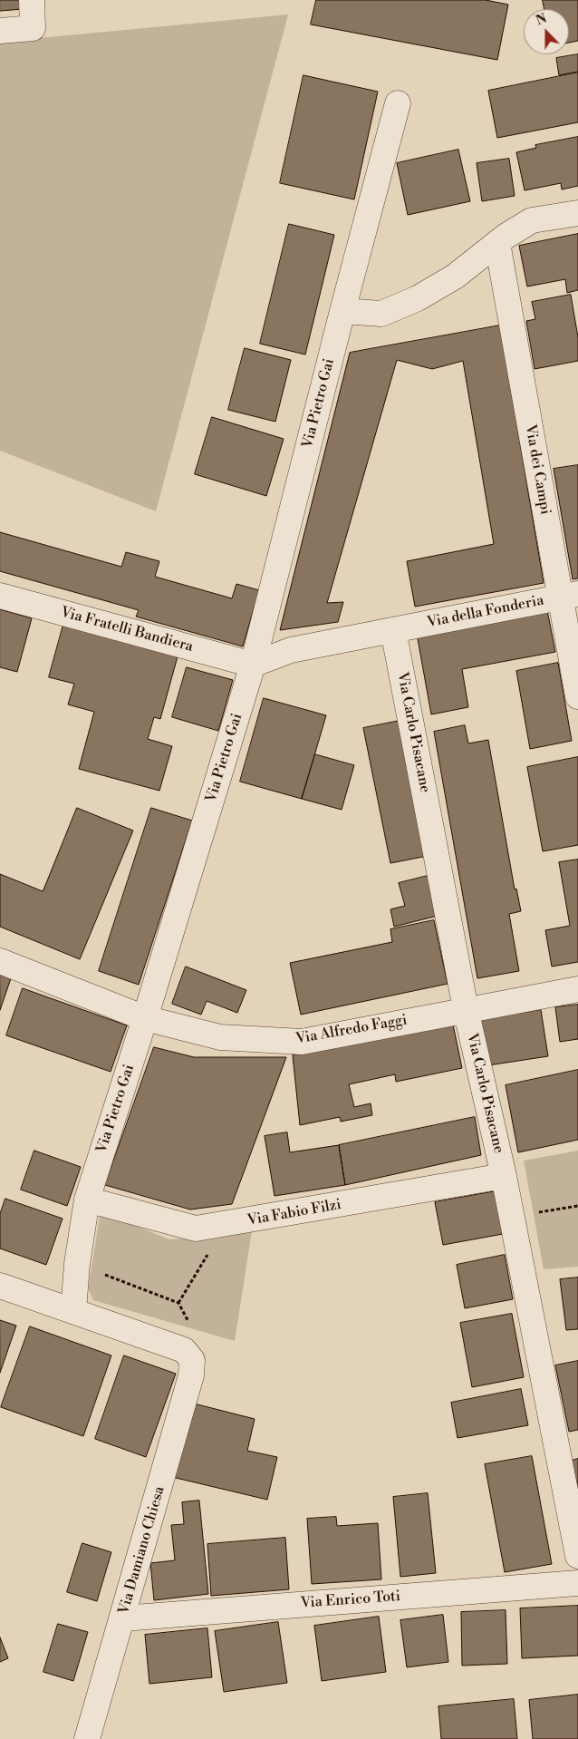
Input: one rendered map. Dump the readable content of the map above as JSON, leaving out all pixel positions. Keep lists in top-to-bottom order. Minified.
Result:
{"streets":{"street":["Via Pietro Gai","Via dei Campi","Via della Fonderia","Via Fratelli Bandiera","Via Carlo Pisacane","Via Alfredo Faggi","Via Fabio Filzi","Via Damiano Chiesa","Via Enrico Toti"]},"crossings":[["Via Pietro Gai","Via della Fonderia"],["Via Pietro Gai","Via Fratelli Bandiera"],["Via Pietro Gai","Via Alfredo Faggi"],["Via Pietro Gai","Via Fabio Filzi"],["Via Pietro Gai","Via Damiano Chiesa"],["Via dei Campi","Via della Fonderia"],["Via della Fonderia","Via Fratelli Bandiera"],["Via della Fonderia","Via Carlo Pisacane"],["Via Carlo Pisacane","Via Alfredo Faggi"],["Via Carlo Pisacane","Via Fabio Filzi"],["Via Damiano Chiesa","Via Enrico Toti"]],"north":"top"}
